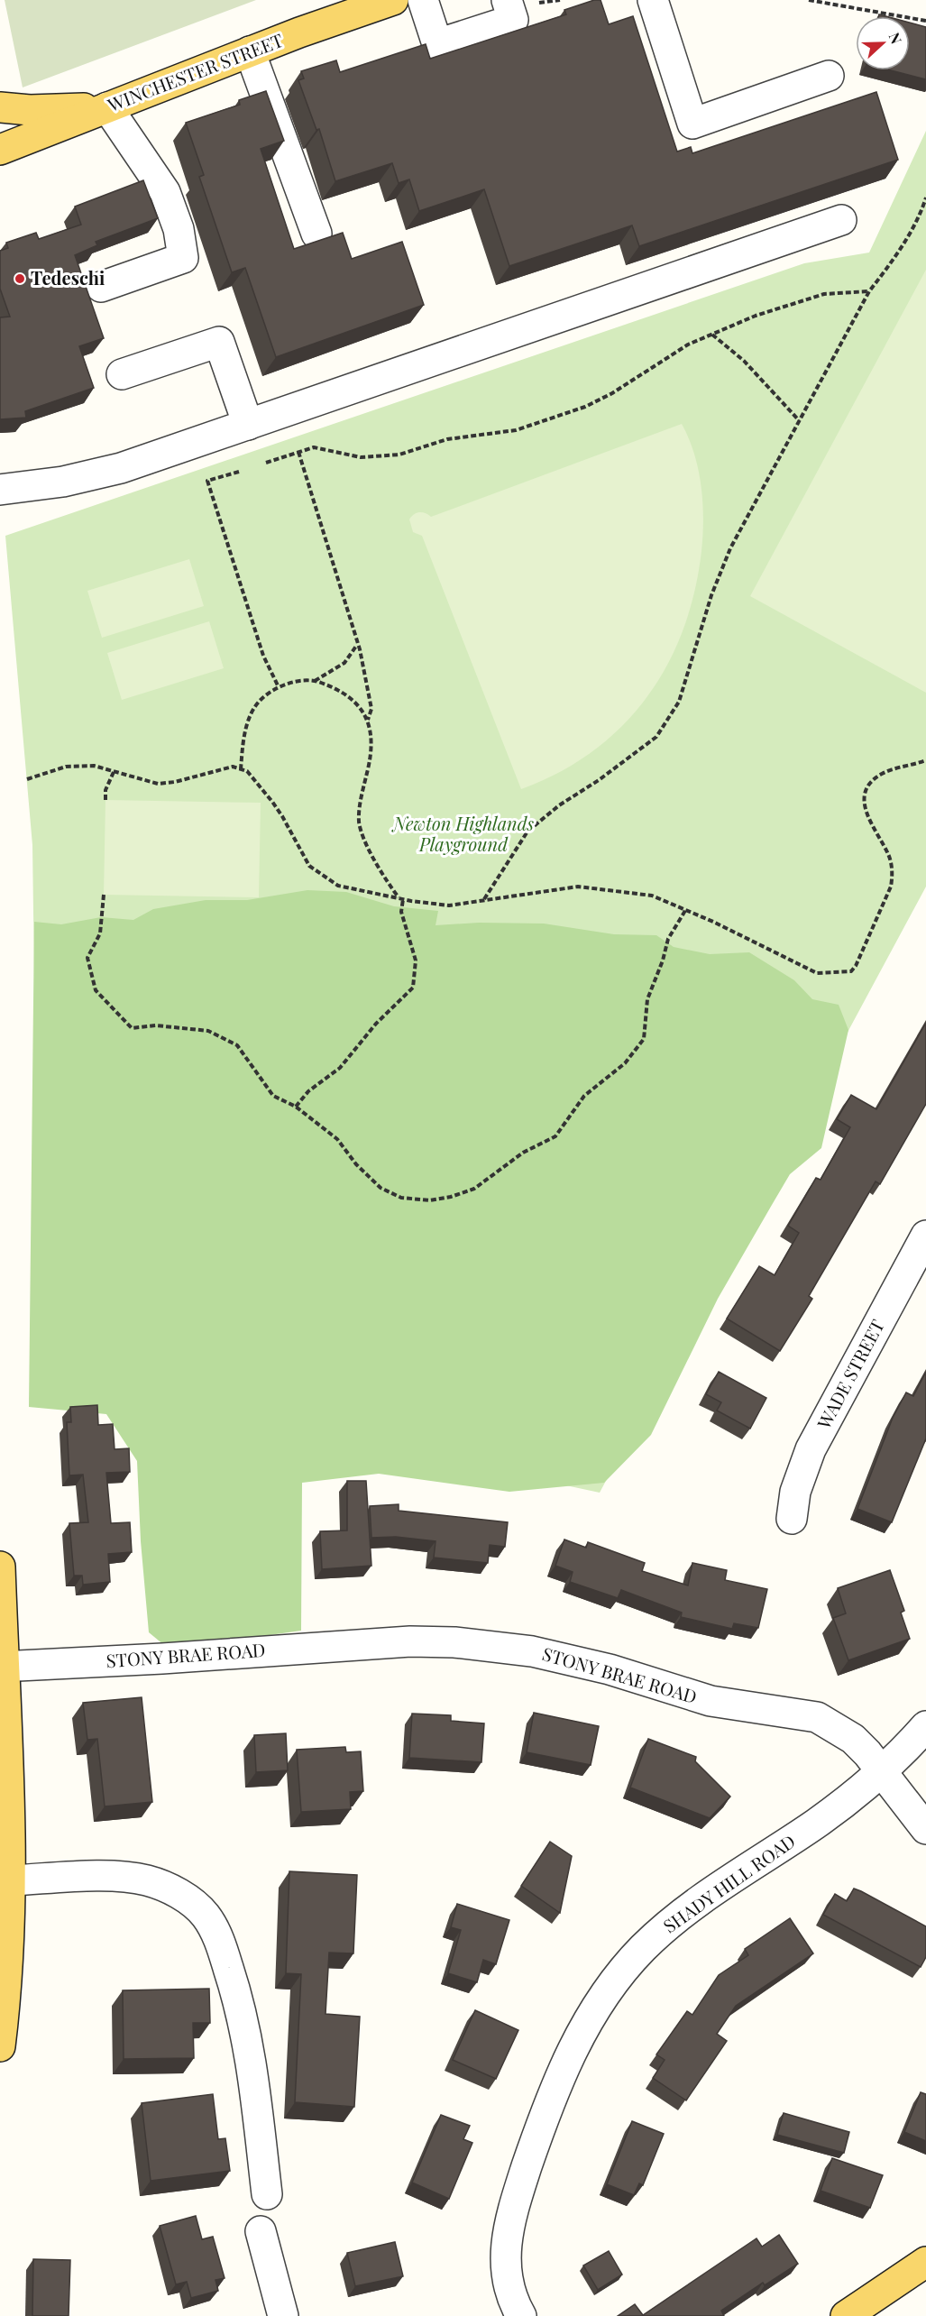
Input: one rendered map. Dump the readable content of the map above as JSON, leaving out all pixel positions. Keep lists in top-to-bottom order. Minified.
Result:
{"streets":{"main road":["WINCHESTER STREET"],"street":["WADE STREET","STONY BRAE ROAD","SHADY HILL ROAD"]},"crossings":[["STONY BRAE ROAD","SHADY HILL ROAD"]],"parks":["Newton Highlands Playground"],"places":["Tedeschi"],"north":"right"}
